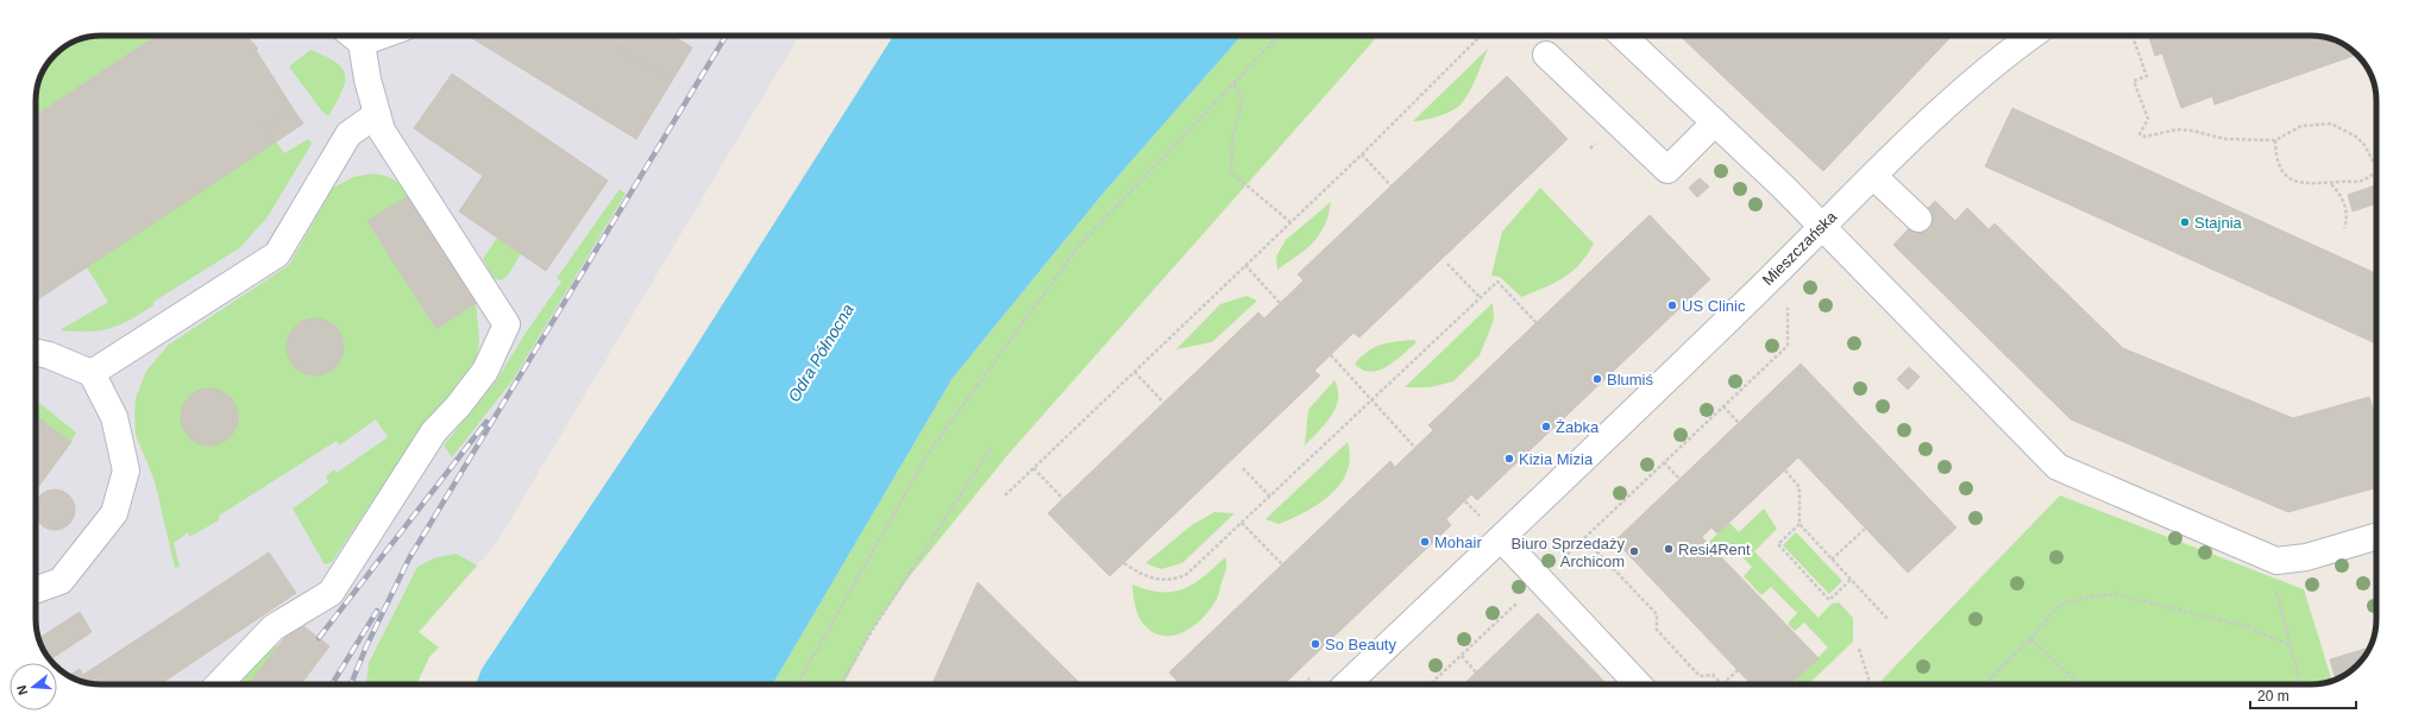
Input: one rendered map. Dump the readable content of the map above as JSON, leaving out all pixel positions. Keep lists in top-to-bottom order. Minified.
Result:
{"streets":{"street":["Mieszczańska"]},"water":["Odra Północna"],"places":["Stajnia","US Clinic","Blumiś","Żabka","Kizia Mizia","Mohair","Resi4Rent","Biuro Sprzedaży Archicom","So Beauty"],"scale_bar":"20 m","north":"left"}
